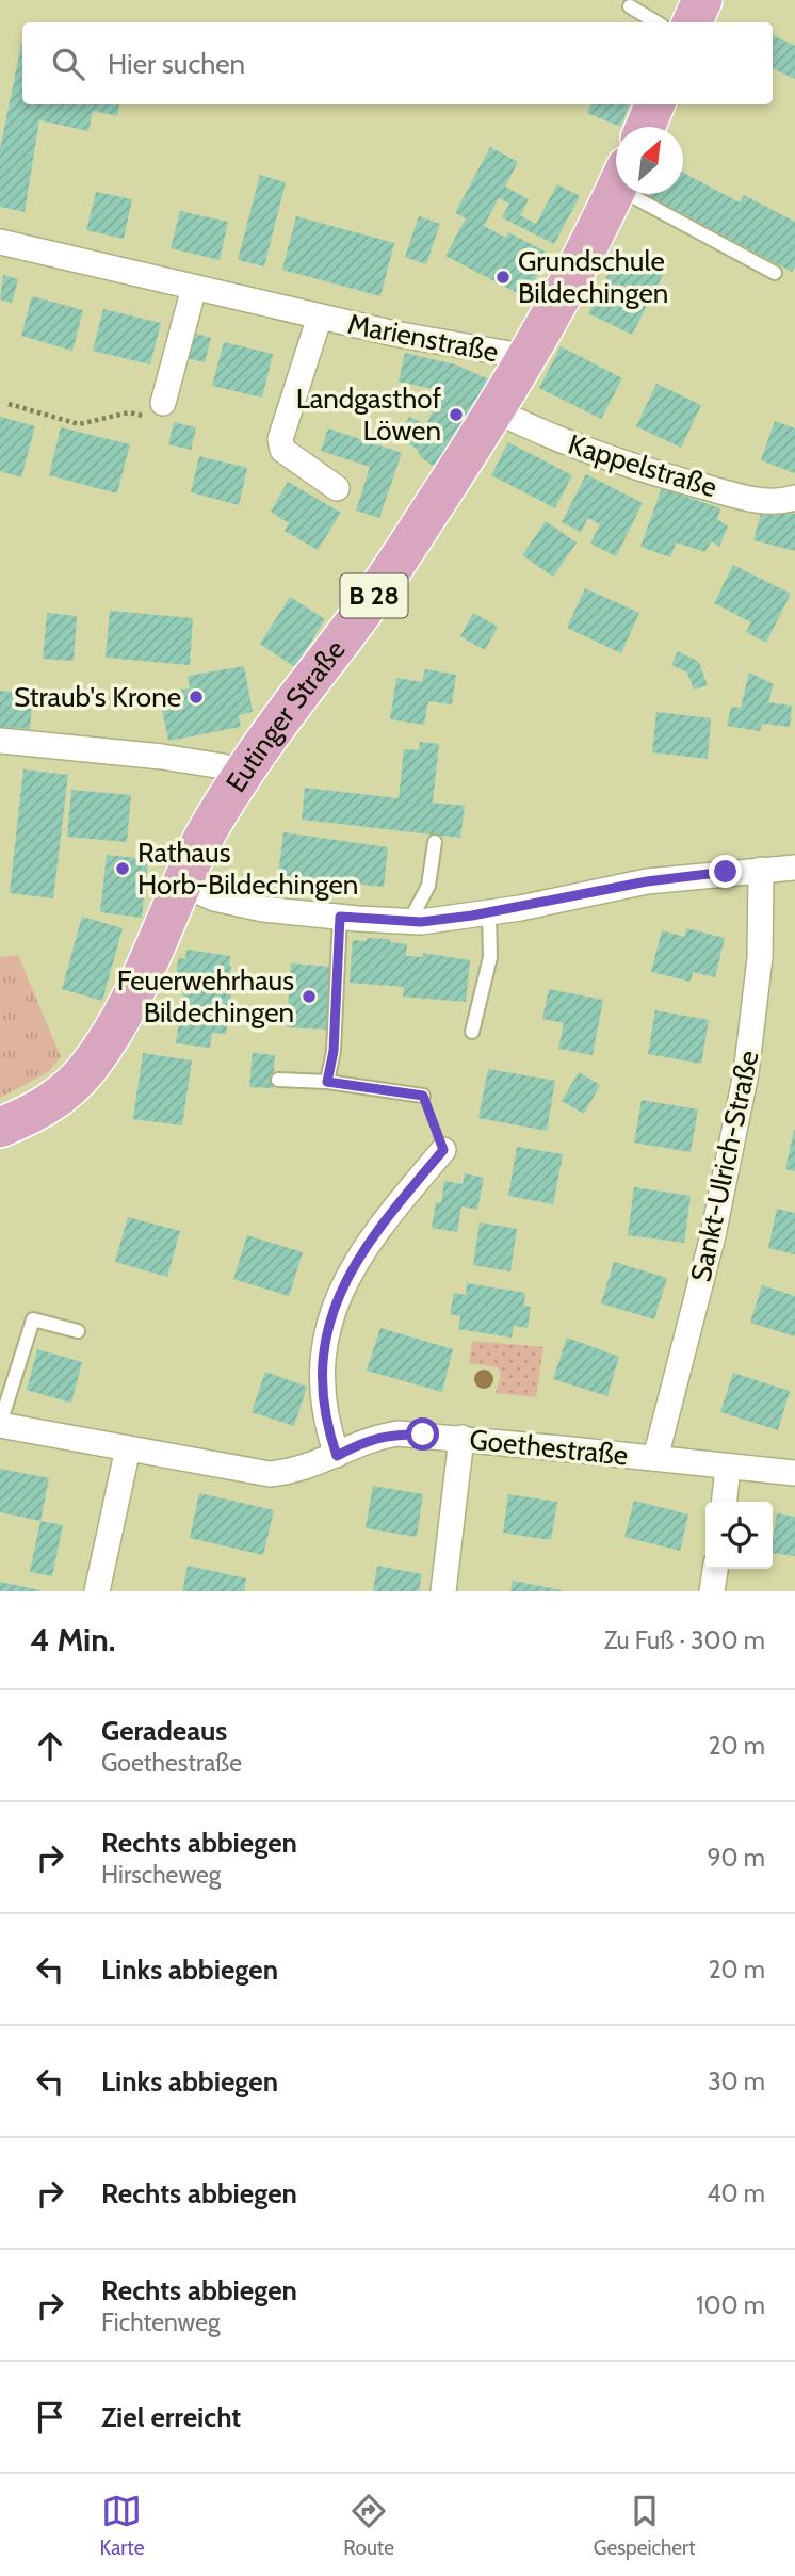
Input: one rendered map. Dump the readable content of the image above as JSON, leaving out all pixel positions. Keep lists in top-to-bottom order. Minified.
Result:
{"streets":{"main road":["B 28","Eutinger Straße"],"street":["Marienstraße","Kappelstraße","Sankt-Ulrich-Straße","Goethestraße"]},"crossings":[["Marienstraße","Eutinger Straße"],["Kappelstraße","Eutinger Straße"],["Sankt-Ulrich-Straße","Goethestraße"]],"places":["Grundschule Bildechingen","Landgasthof Löwen","Straub's Krone","Rathaus Horb-Bildechingen","Feuerwehrhaus Bildechingen"],"north":"top right","page":{"search":"Hier suchen","heading":["4 Min.","Zu Fuß · 300 m"],"list":[["Geradeaus","Goethestraße","20 m"],["Rechts abbiegen","Hirscheweg","90 m"],["Links abbiegen","20 m"],["Links abbiegen","30 m"],["Rechts abbiegen","40 m"],["Rechts abbiegen","Fichtenweg","100 m"],"Ziel erreicht"],"nav":["Karte","Route","Gespeichert"]}}
